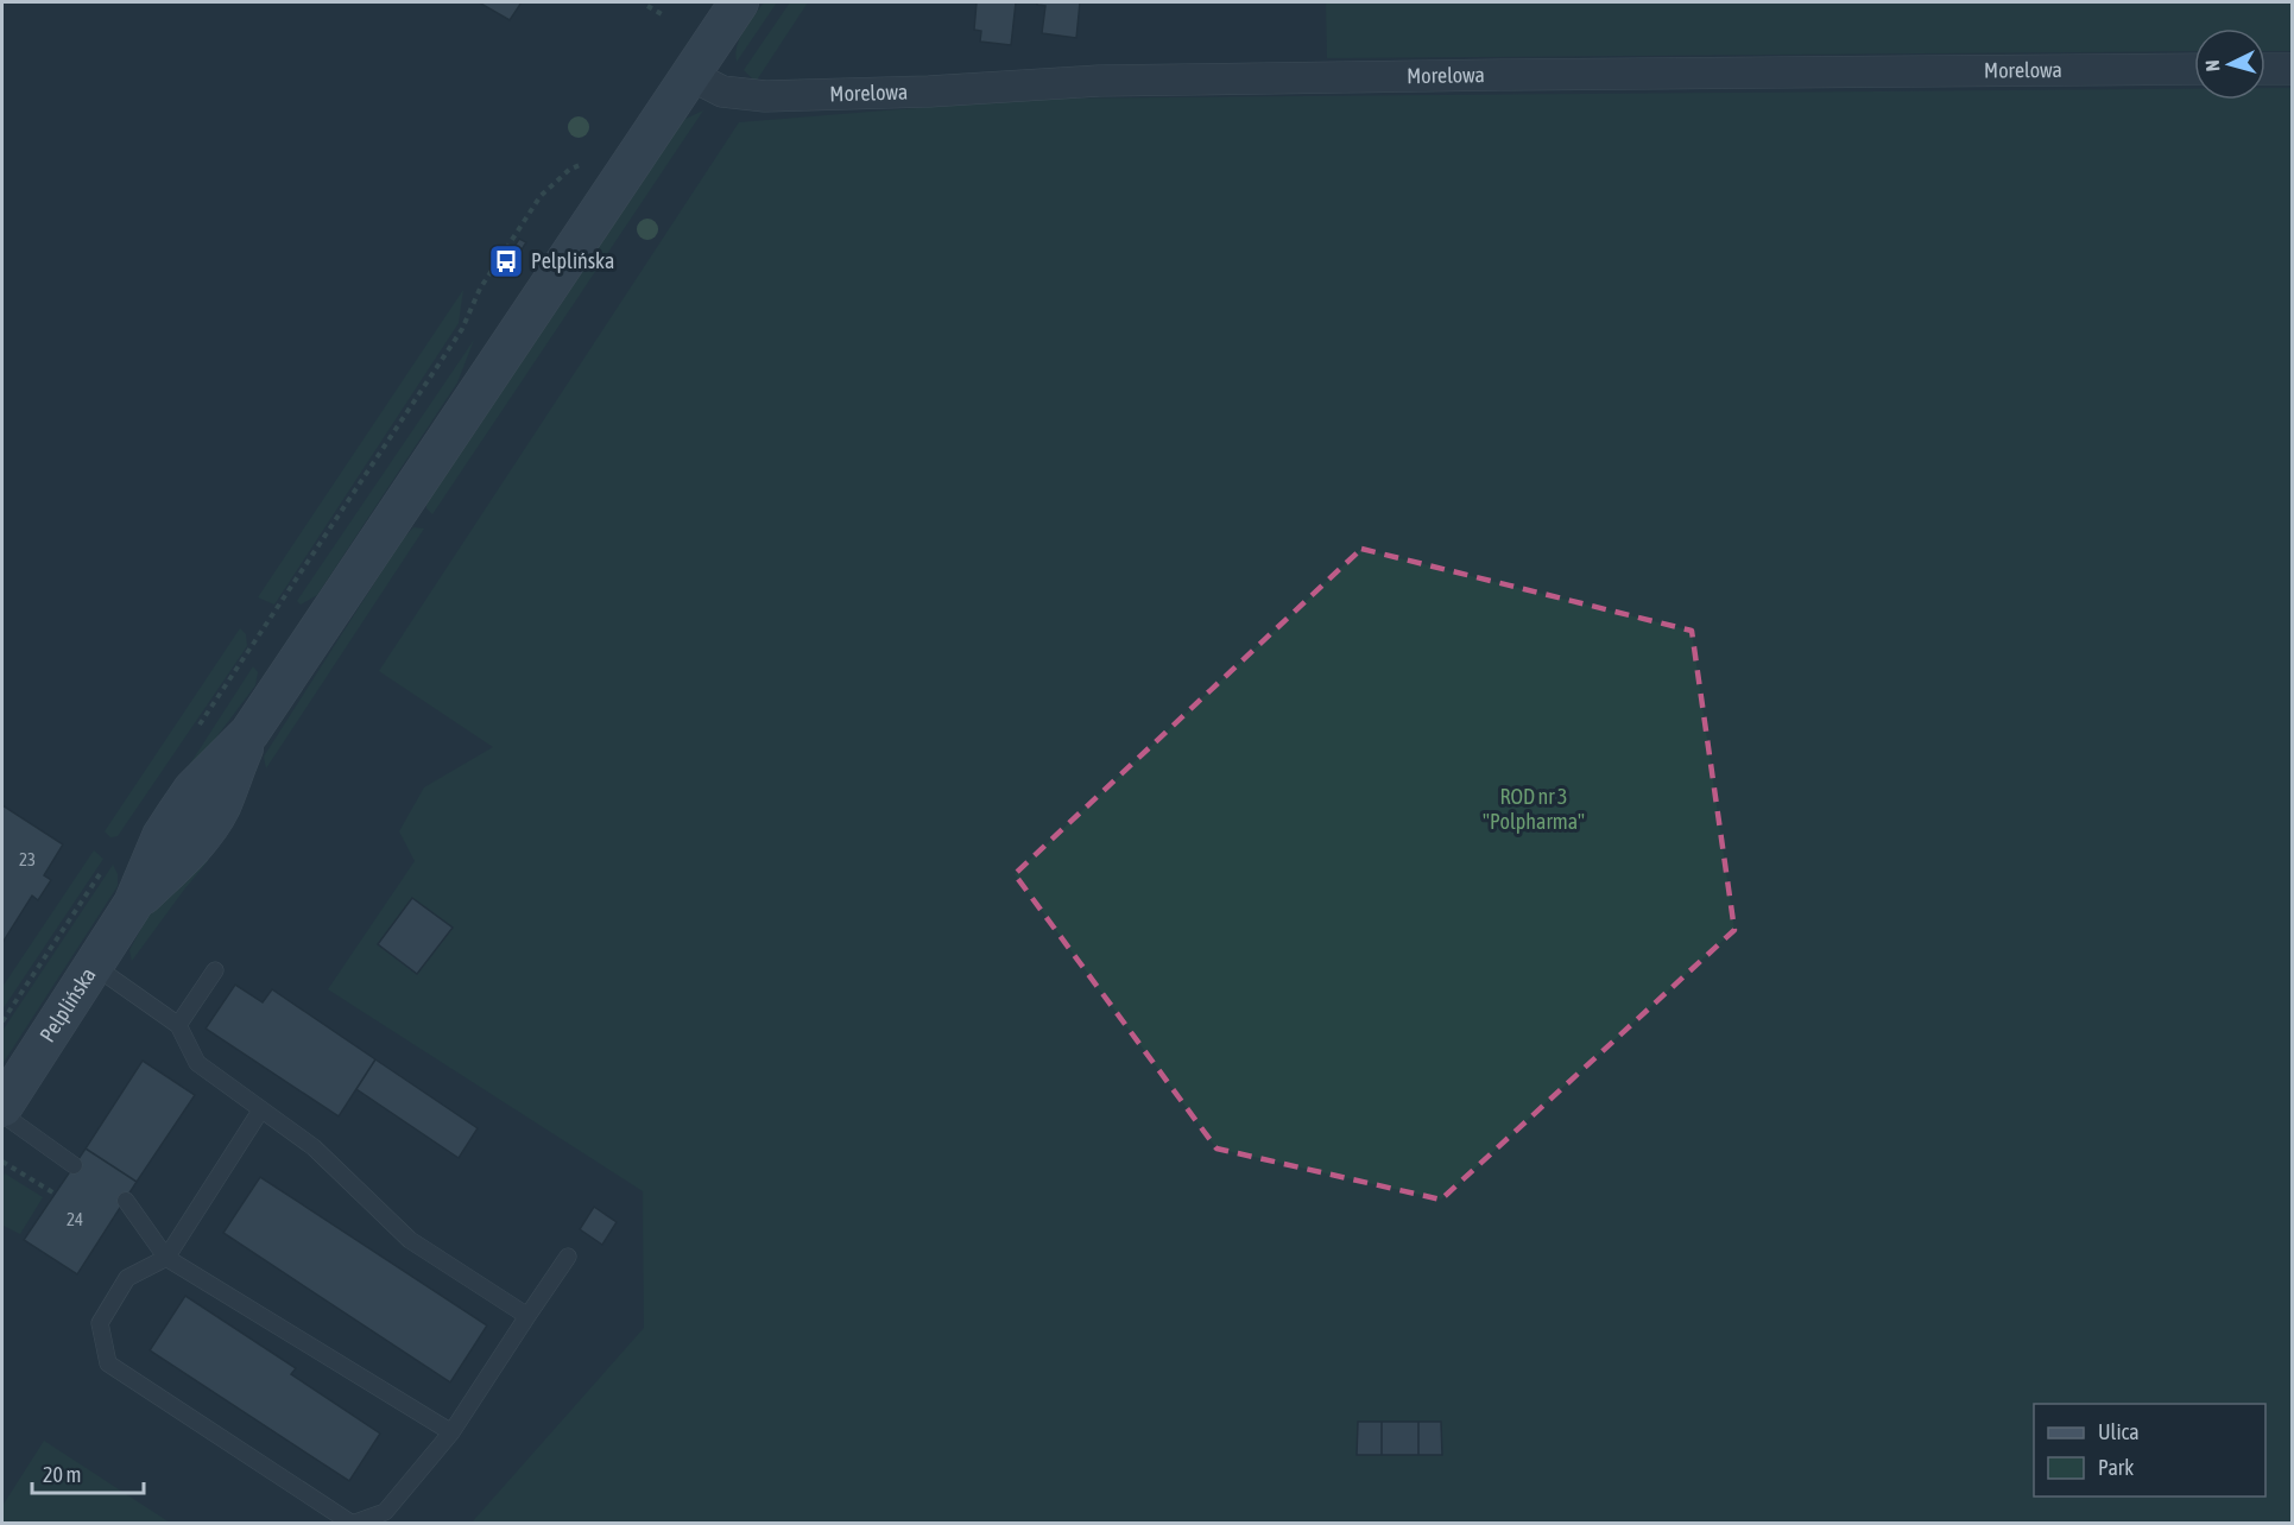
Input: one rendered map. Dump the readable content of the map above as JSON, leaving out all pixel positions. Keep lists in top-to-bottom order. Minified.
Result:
{"streets":{"main road":["Pelplińska"],"street":["Morelowa"]},"crossings":[["Morelowa","Pelplińska"]],"parks":["ROD nr 3 \"Polpharma\""],"places":{"bus stop":["Pelplińska"]},"house_numbers":["23","24"],"legend":["Ulica","Park"],"scale_bar":"20 m","north":"left"}
